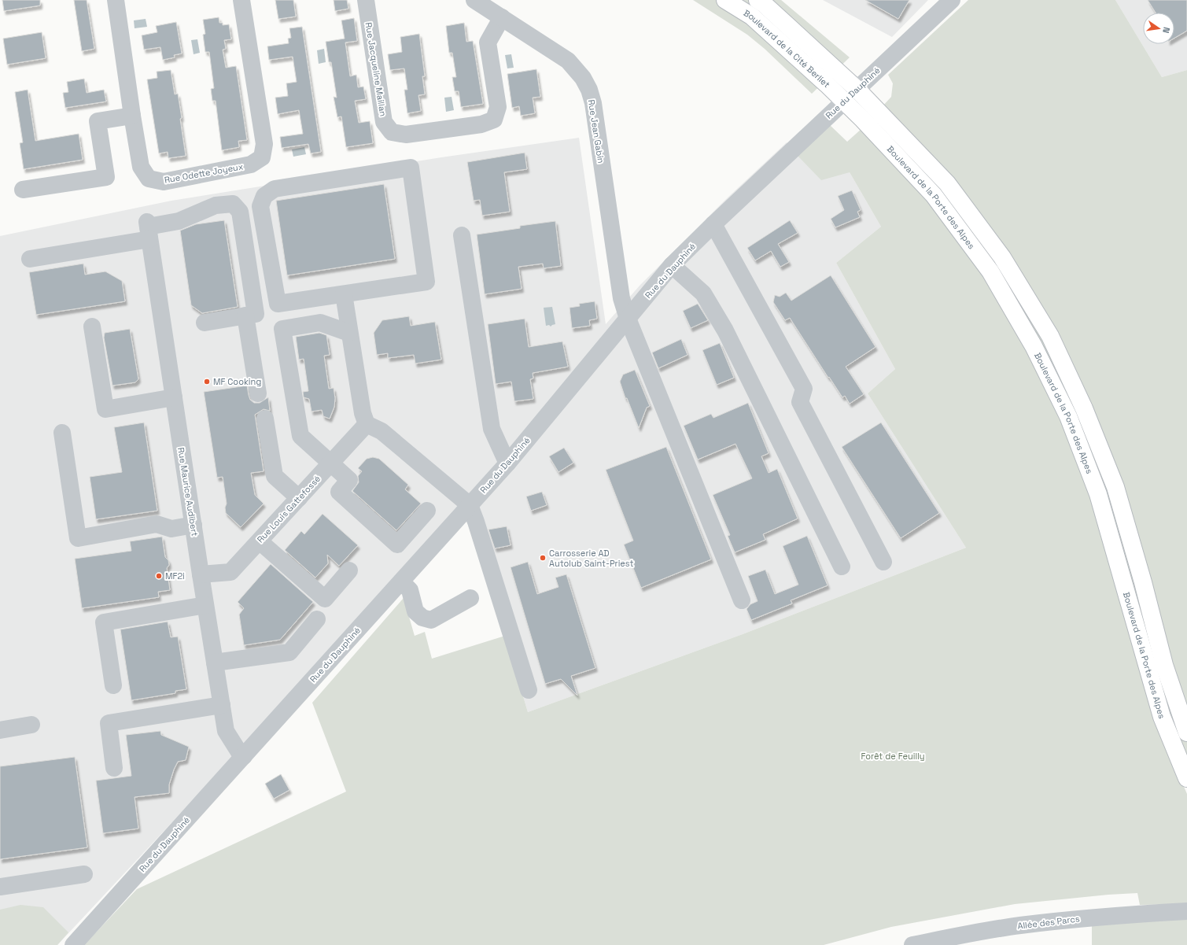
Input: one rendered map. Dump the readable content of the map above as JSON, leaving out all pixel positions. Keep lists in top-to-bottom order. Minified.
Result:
{"streets":{"main road":["Boulevard de la Cité Berliet","Boulevard de la Porte des Alpes"],"street":["Rue Jacqueline Maillan","Rue du Dauphiné","Rue Jean Gabin","Rue Odette Joyeux","Rue Maurice Audibert","Rue Louis Gattefossé","Allée des Parcs"]},"crossings":[["Boulevard de la Cité Berliet","Rue du Dauphiné"],["Boulevard de la Cité Berliet","Boulevard de la Porte des Alpes"],["Rue Jacqueline Maillan","Rue Jean Gabin"],["Rue du Dauphiné","Rue Jean Gabin"],["Rue du Dauphiné","Boulevard de la Porte des Alpes"],["Rue du Dauphiné","Rue Maurice Audibert"],["Rue Maurice Audibert","Rue Louis Gattefossé"]],"parks":["Forêt de Feuilly"],"places":["MF Cooking","Carrosserie AD Autolub Saint-Priest","MF2i"],"north":"right"}
